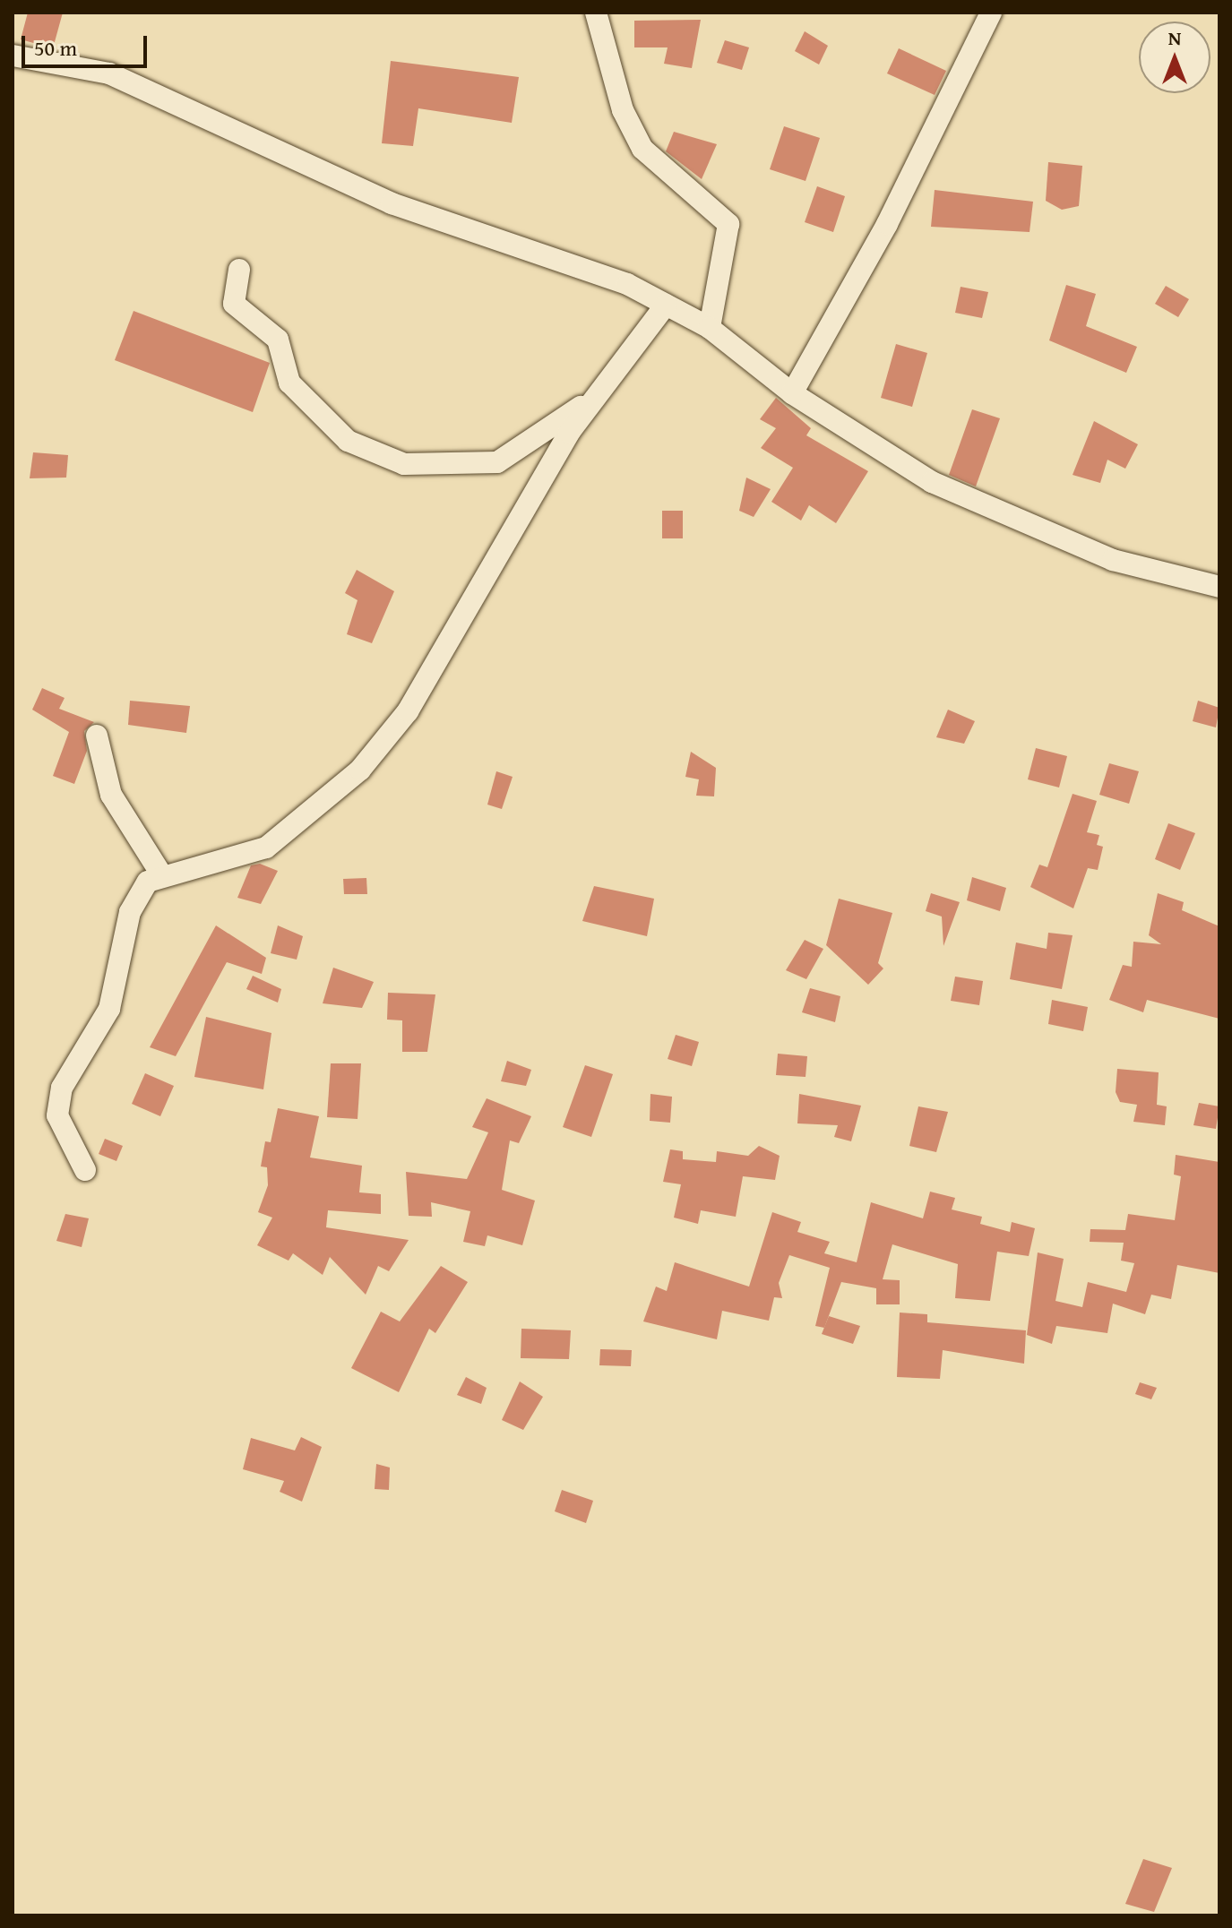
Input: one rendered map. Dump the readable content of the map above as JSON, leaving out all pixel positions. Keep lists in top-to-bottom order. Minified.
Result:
{"scale_bar":"50 m","north":"top"}
